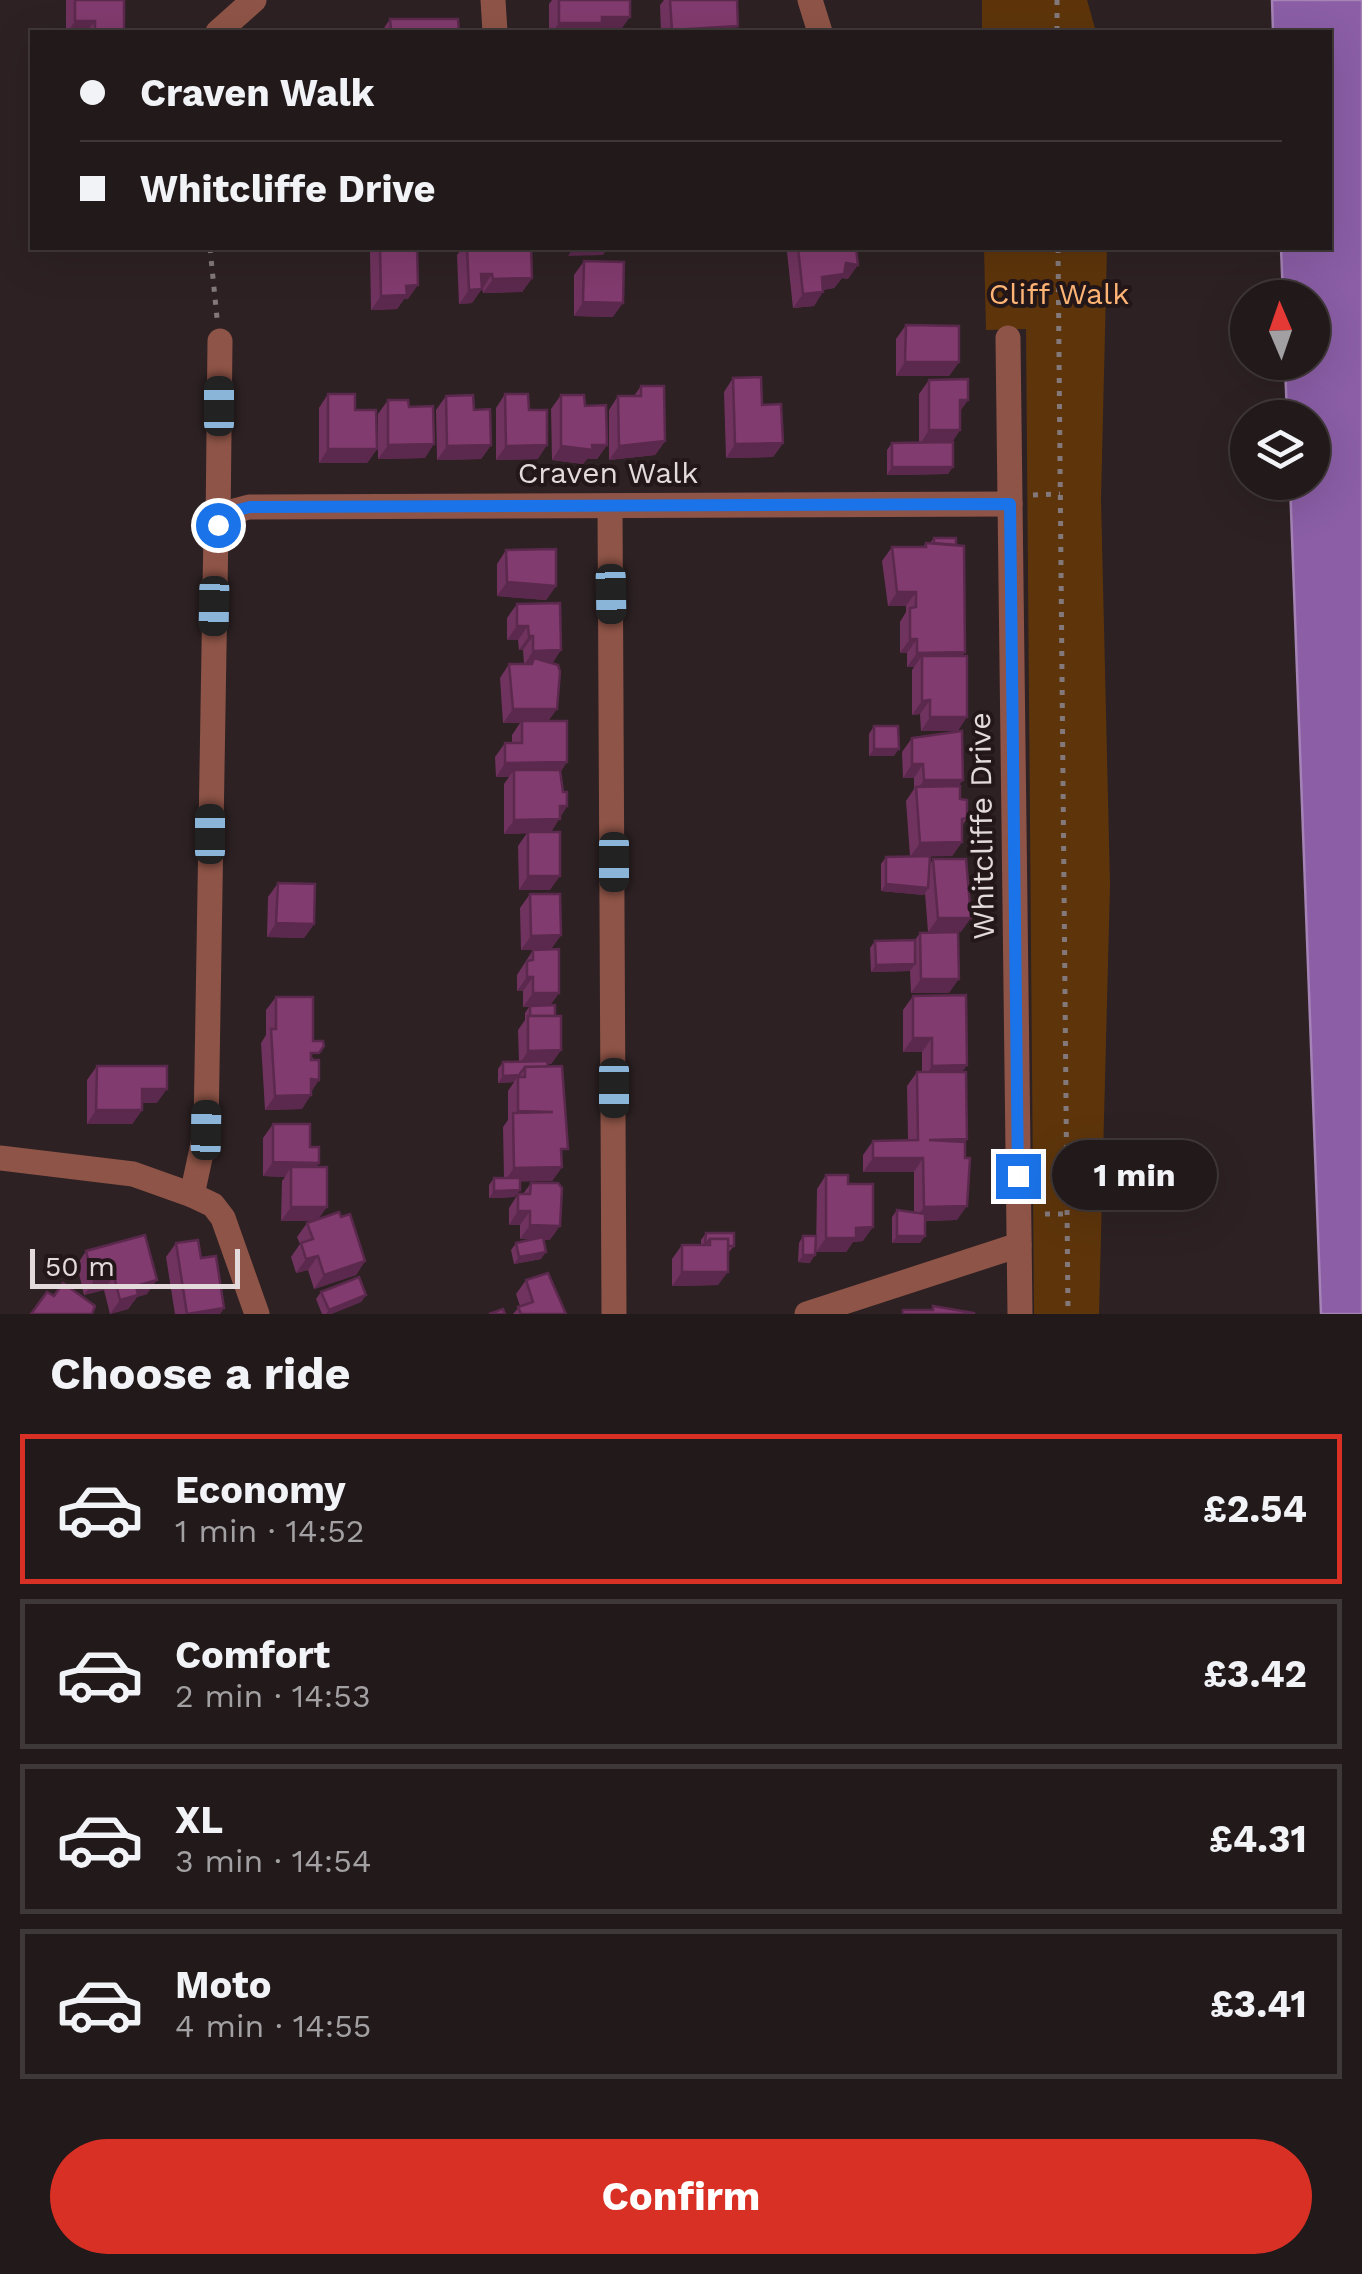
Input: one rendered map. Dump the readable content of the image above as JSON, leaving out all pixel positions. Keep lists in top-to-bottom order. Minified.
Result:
{"streets":{"street":["Craven Walk","Whitcliffe Drive"]},"crossings":[["Craven Walk","Whitcliffe Drive"]],"parks":["Cliff Walk"],"scale_bar":"50 m","north":"top","page":{"banner":["Craven Walk","Whitcliffe Drive"],"bubble":"1 min","scale":"50 m","heading":"Choose a ride","list":[{"name":"Economy","note":"1 min · 14:52","value":"£2.54"},{"name":"Comfort","note":"2 min · 14:53","value":"£3.42"},{"name":"XL","note":"3 min · 14:54","value":"£4.31"},{"name":"Moto","note":"4 min · 14:55","value":"£3.41"}],"buttons":"Confirm"}}
